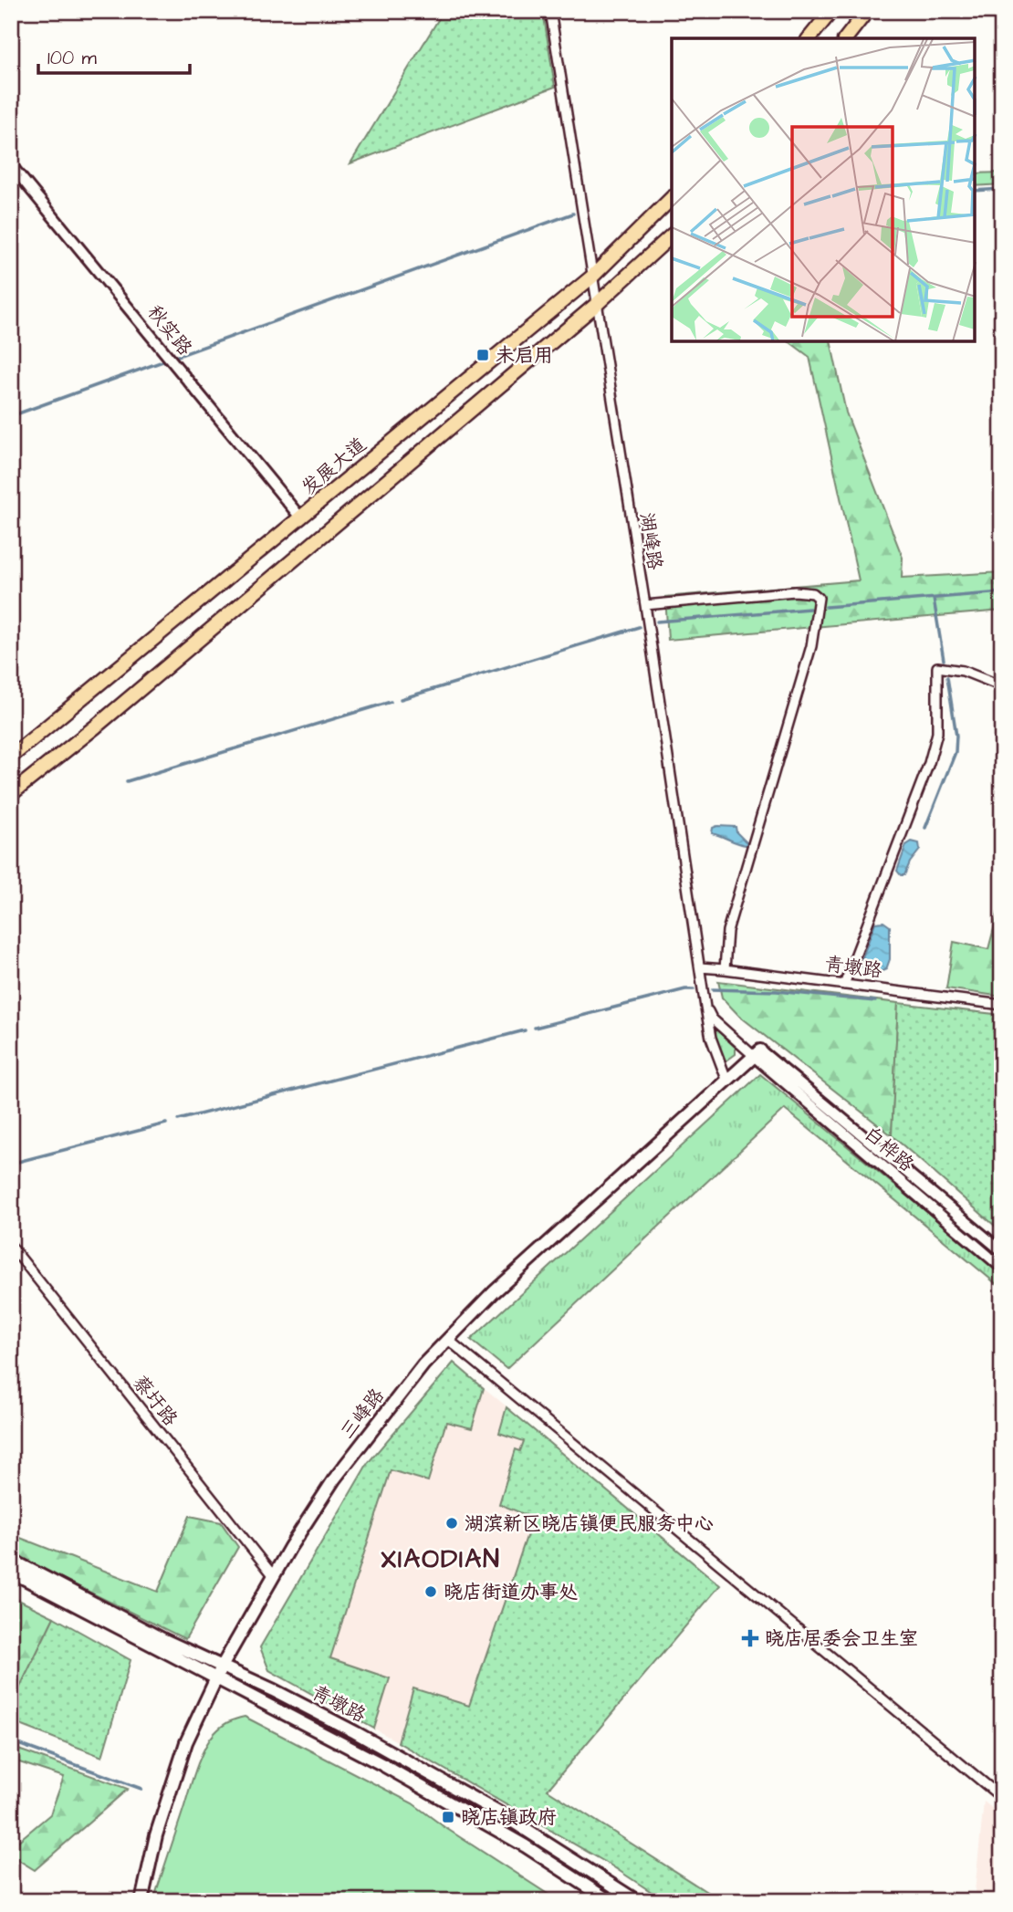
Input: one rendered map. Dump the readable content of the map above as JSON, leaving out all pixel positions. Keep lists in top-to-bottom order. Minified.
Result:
{"streets":{"main road":["发展大道","青墩路","三峰路"],"street":["秋实路","湖峰路","白桦路","蔡圩路"]},"crossings":[["秋实路","发展大道"],["发展大道","湖峰路"],["湖峰路","青墩路"],["湖峰路","三峰路"],["青墩路","三峰路"],["白桦路","三峰路"],["蔡圩路","三峰路"]],"districts":["XIAODIAN"],"places":{"transit":["未启用","晓店镇政府"],"other":["湖滨新区晓店镇便民服务中心","晓店街道办事处"],"health":["晓店居委会卫生室"]},"scale_bar":"100 m"}
